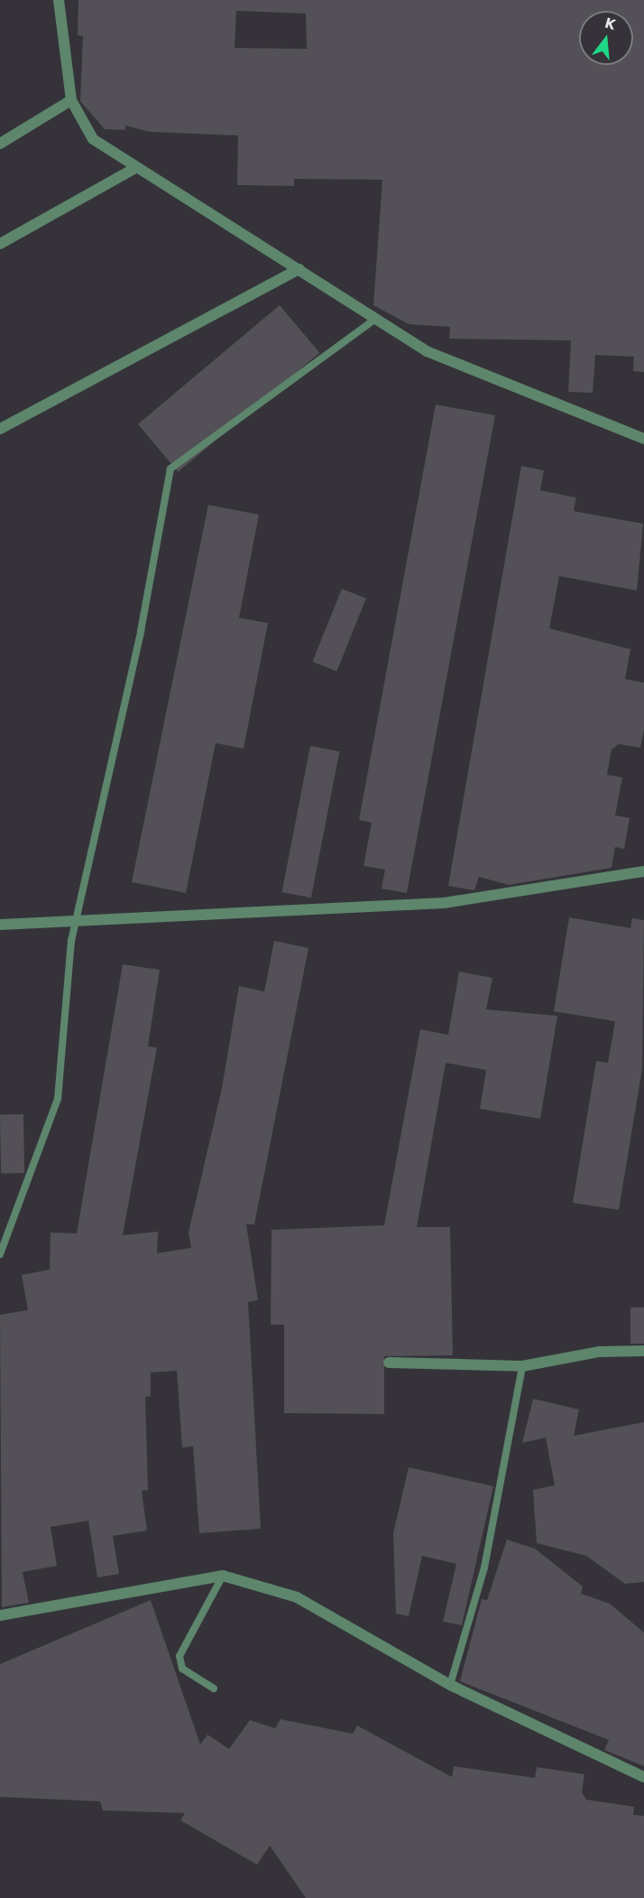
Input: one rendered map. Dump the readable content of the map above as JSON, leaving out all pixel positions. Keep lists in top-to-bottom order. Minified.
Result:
{"north":"top"}
